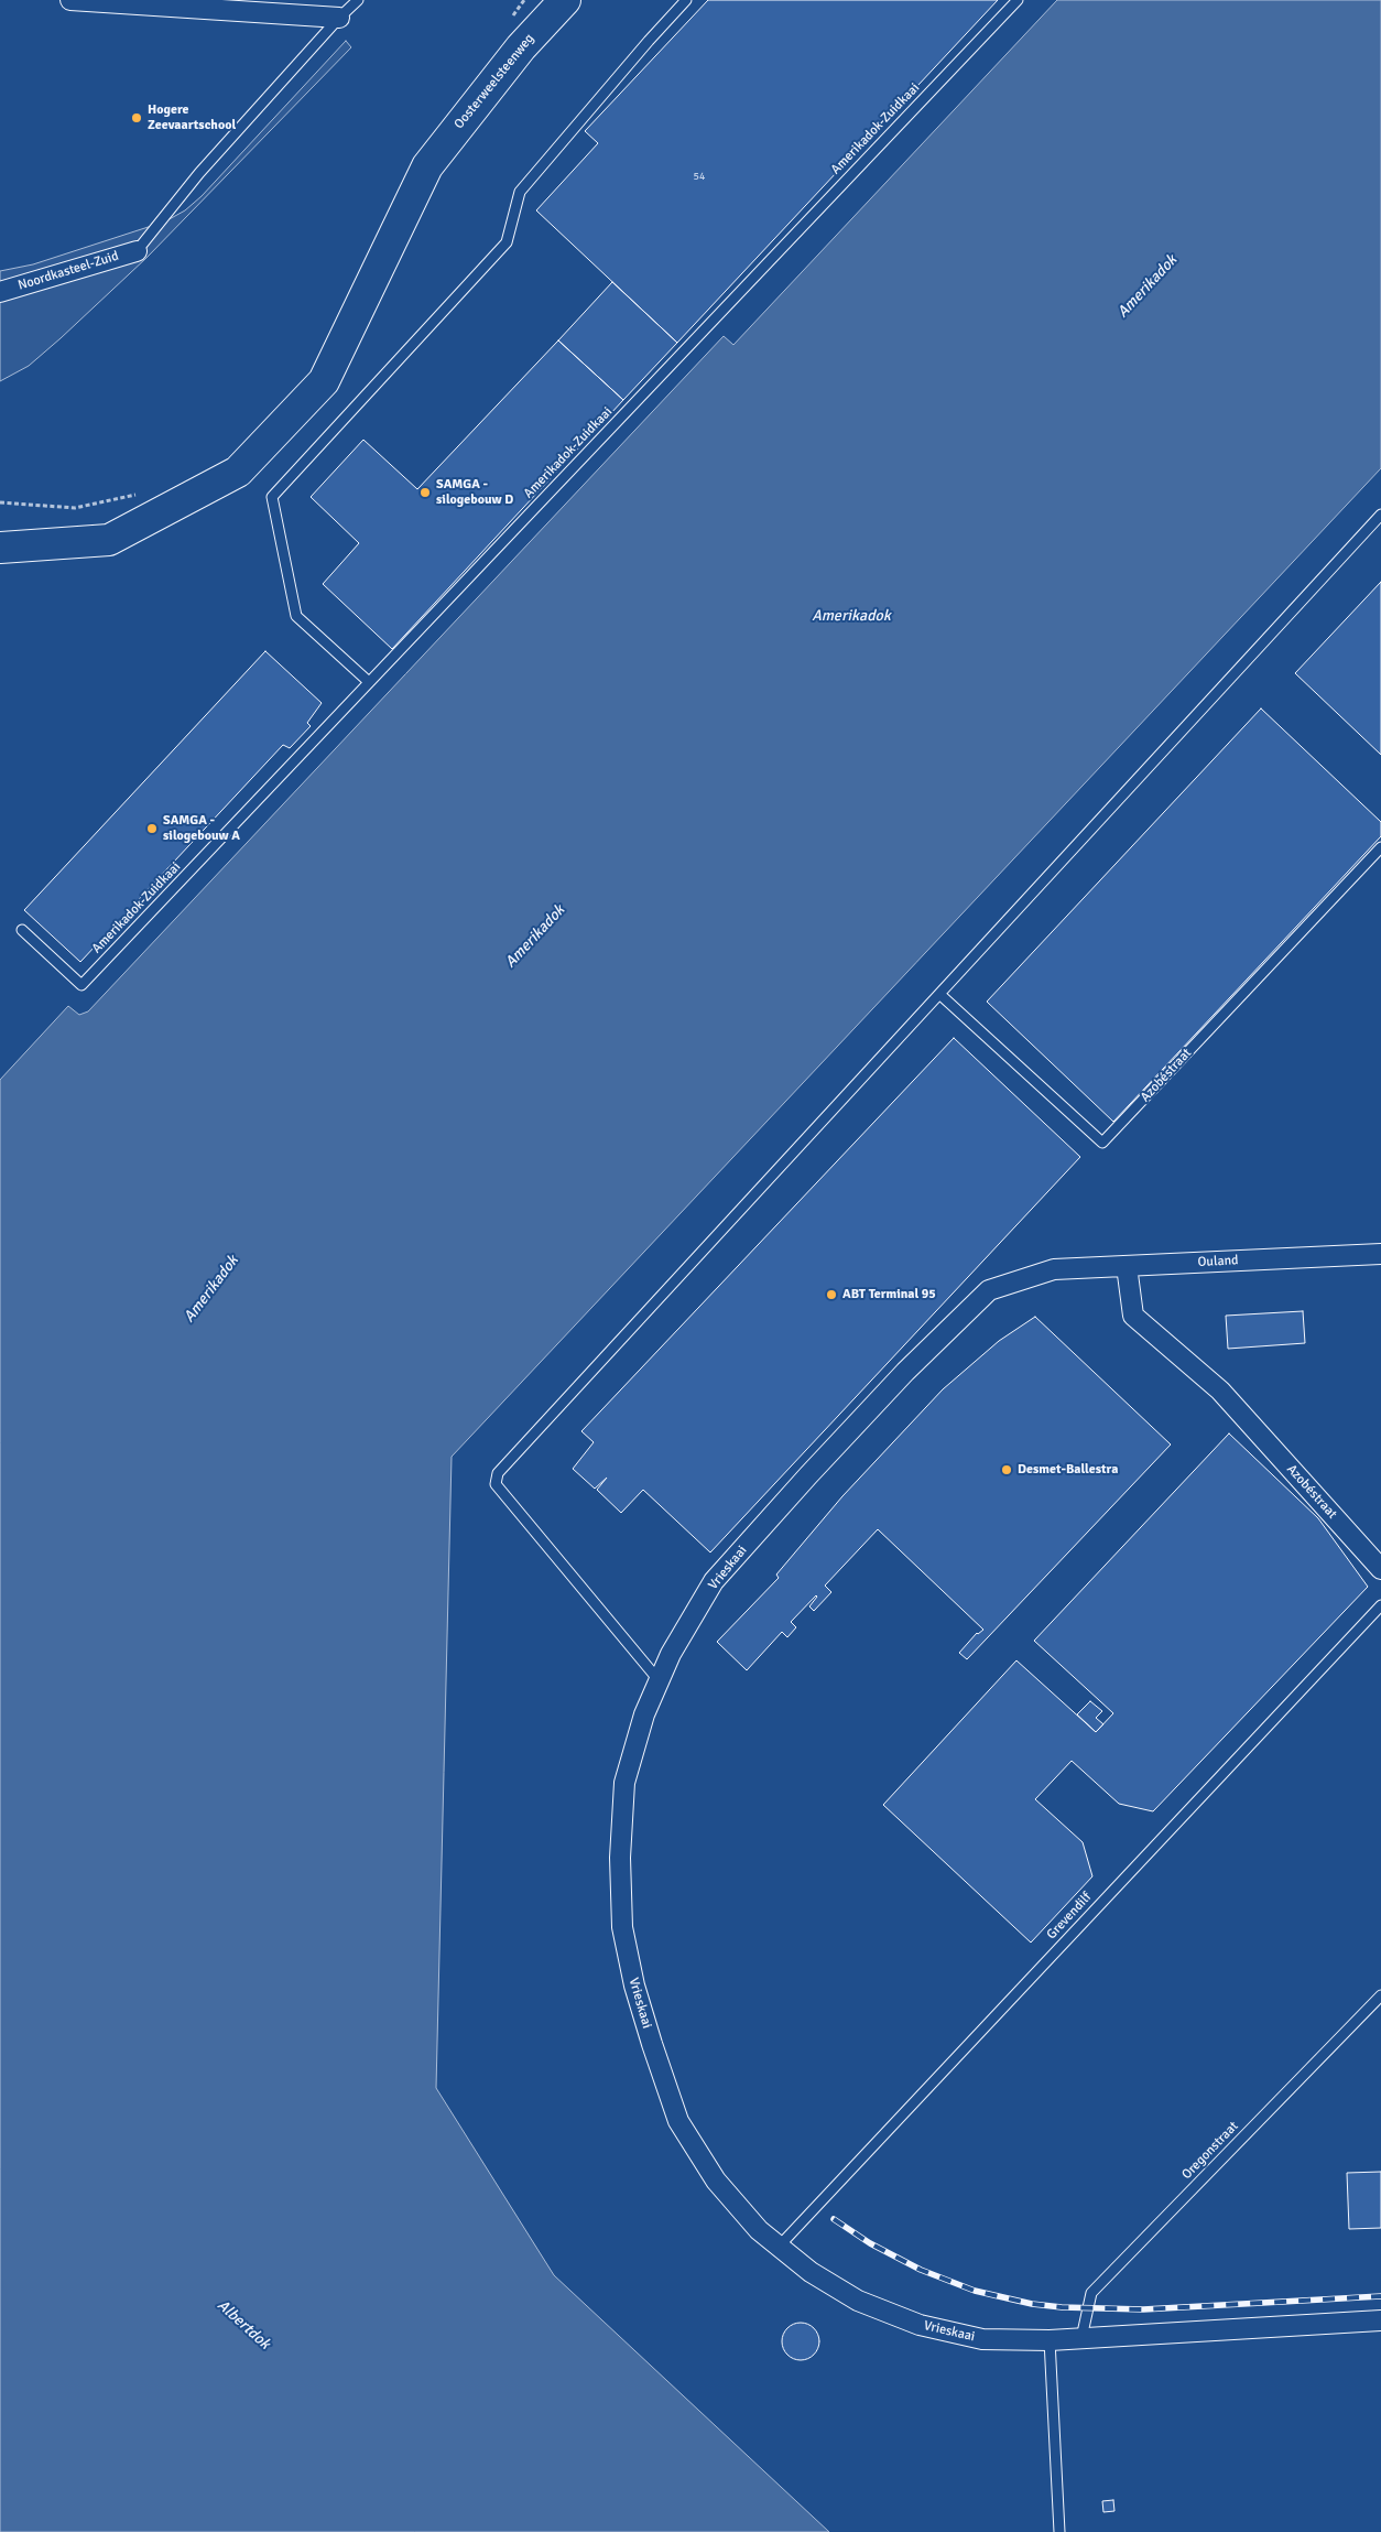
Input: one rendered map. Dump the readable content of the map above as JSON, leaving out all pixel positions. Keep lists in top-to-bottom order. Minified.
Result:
{"streets":{"main road":["Oosterweelsteenweg"],"street":["Noordkasteel-Zuid","Azobéstraat","Ouland","Vrieskaai"],"lane":["Amerikadok-Zuidkaai","Grevendilf","Oregonstraat"]},"crossings":[["Azobéstraat","Ouland"],["Ouland","Vrieskaai"],["Vrieskaai","Grevendilf"],["Vrieskaai","Oregonstraat"]],"water":["Amerikadok","Albertdok"],"places":["Hogere Zeevaartschool","SAMGA - silogebouw D","SAMGA - silogebouw A","ABT Terminal 95","Desmet-Ballestra"],"house_numbers":["54"]}
